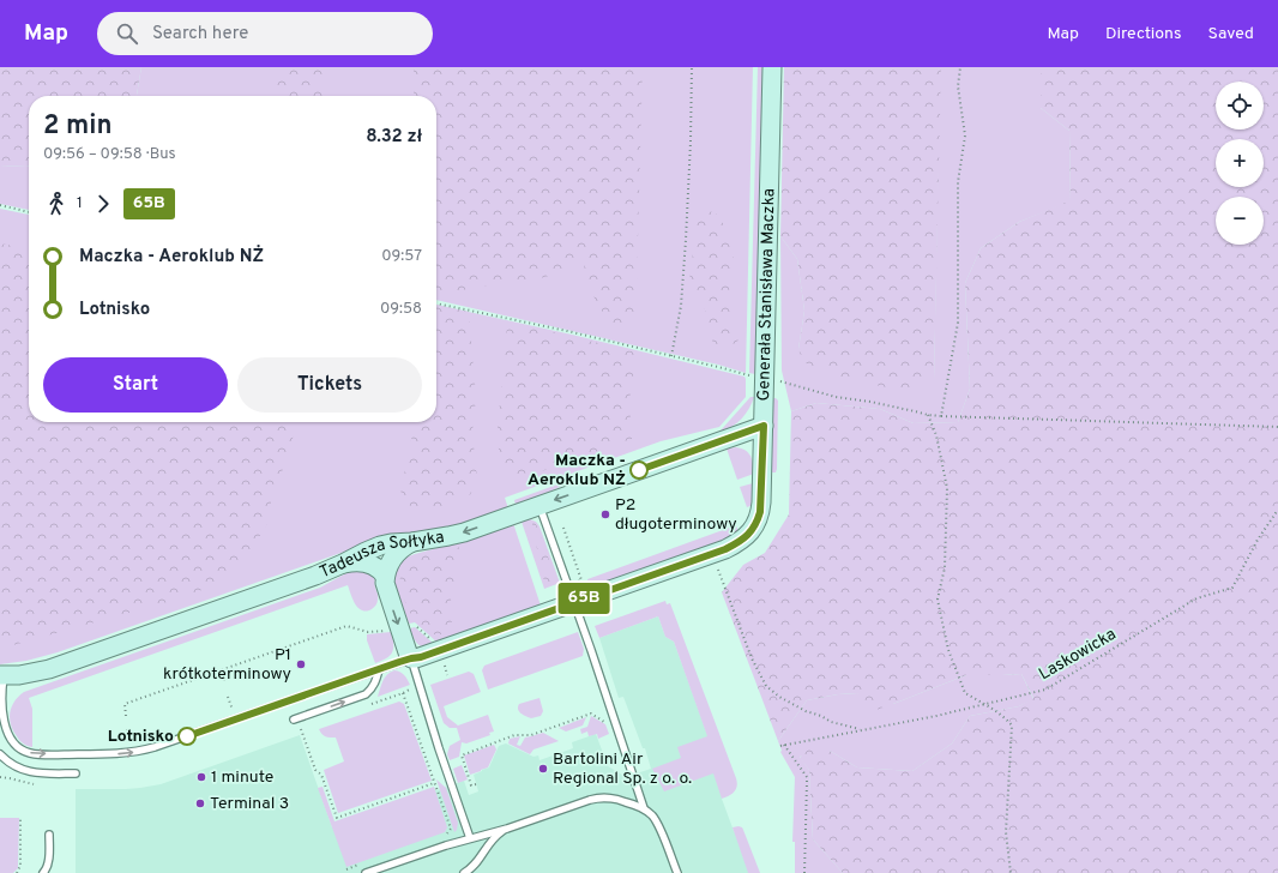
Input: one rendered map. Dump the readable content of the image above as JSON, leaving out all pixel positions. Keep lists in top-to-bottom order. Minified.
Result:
{"streets":{"street":["Generała Stanisława Maczka","Tadeusza Sołtyka"],"path":["Laskowicka"]},"crossings":[["Generała Stanisława Maczka","Tadeusza Sołtyka"]],"one_way":["Tadeusza Sołtyka"],"places":["Maczka - Aeroklub NŻ","P2 długoterminowy","P1 krótkoterminowy","Lotnisko","Bartolini Air Regional Sp. z o. o.","1 minute","Terminal 3"],"lines":["bus line 65B"],"page":{"header":"Map","search":"Search here","nav":["Map","Directions","Saved"],"on_map":"65B","map_buttons":["+","−"],"heading":["2 min","09:56 – 09:58 · Bus","8.32 zł"],"legs":["1","65B"],"list":[{"name":"Maczka - Aeroklub NŻ","value":"09:57"},{"name":"Lotnisko","value":"09:58"}],"buttons":["Start","Tickets"]}}
